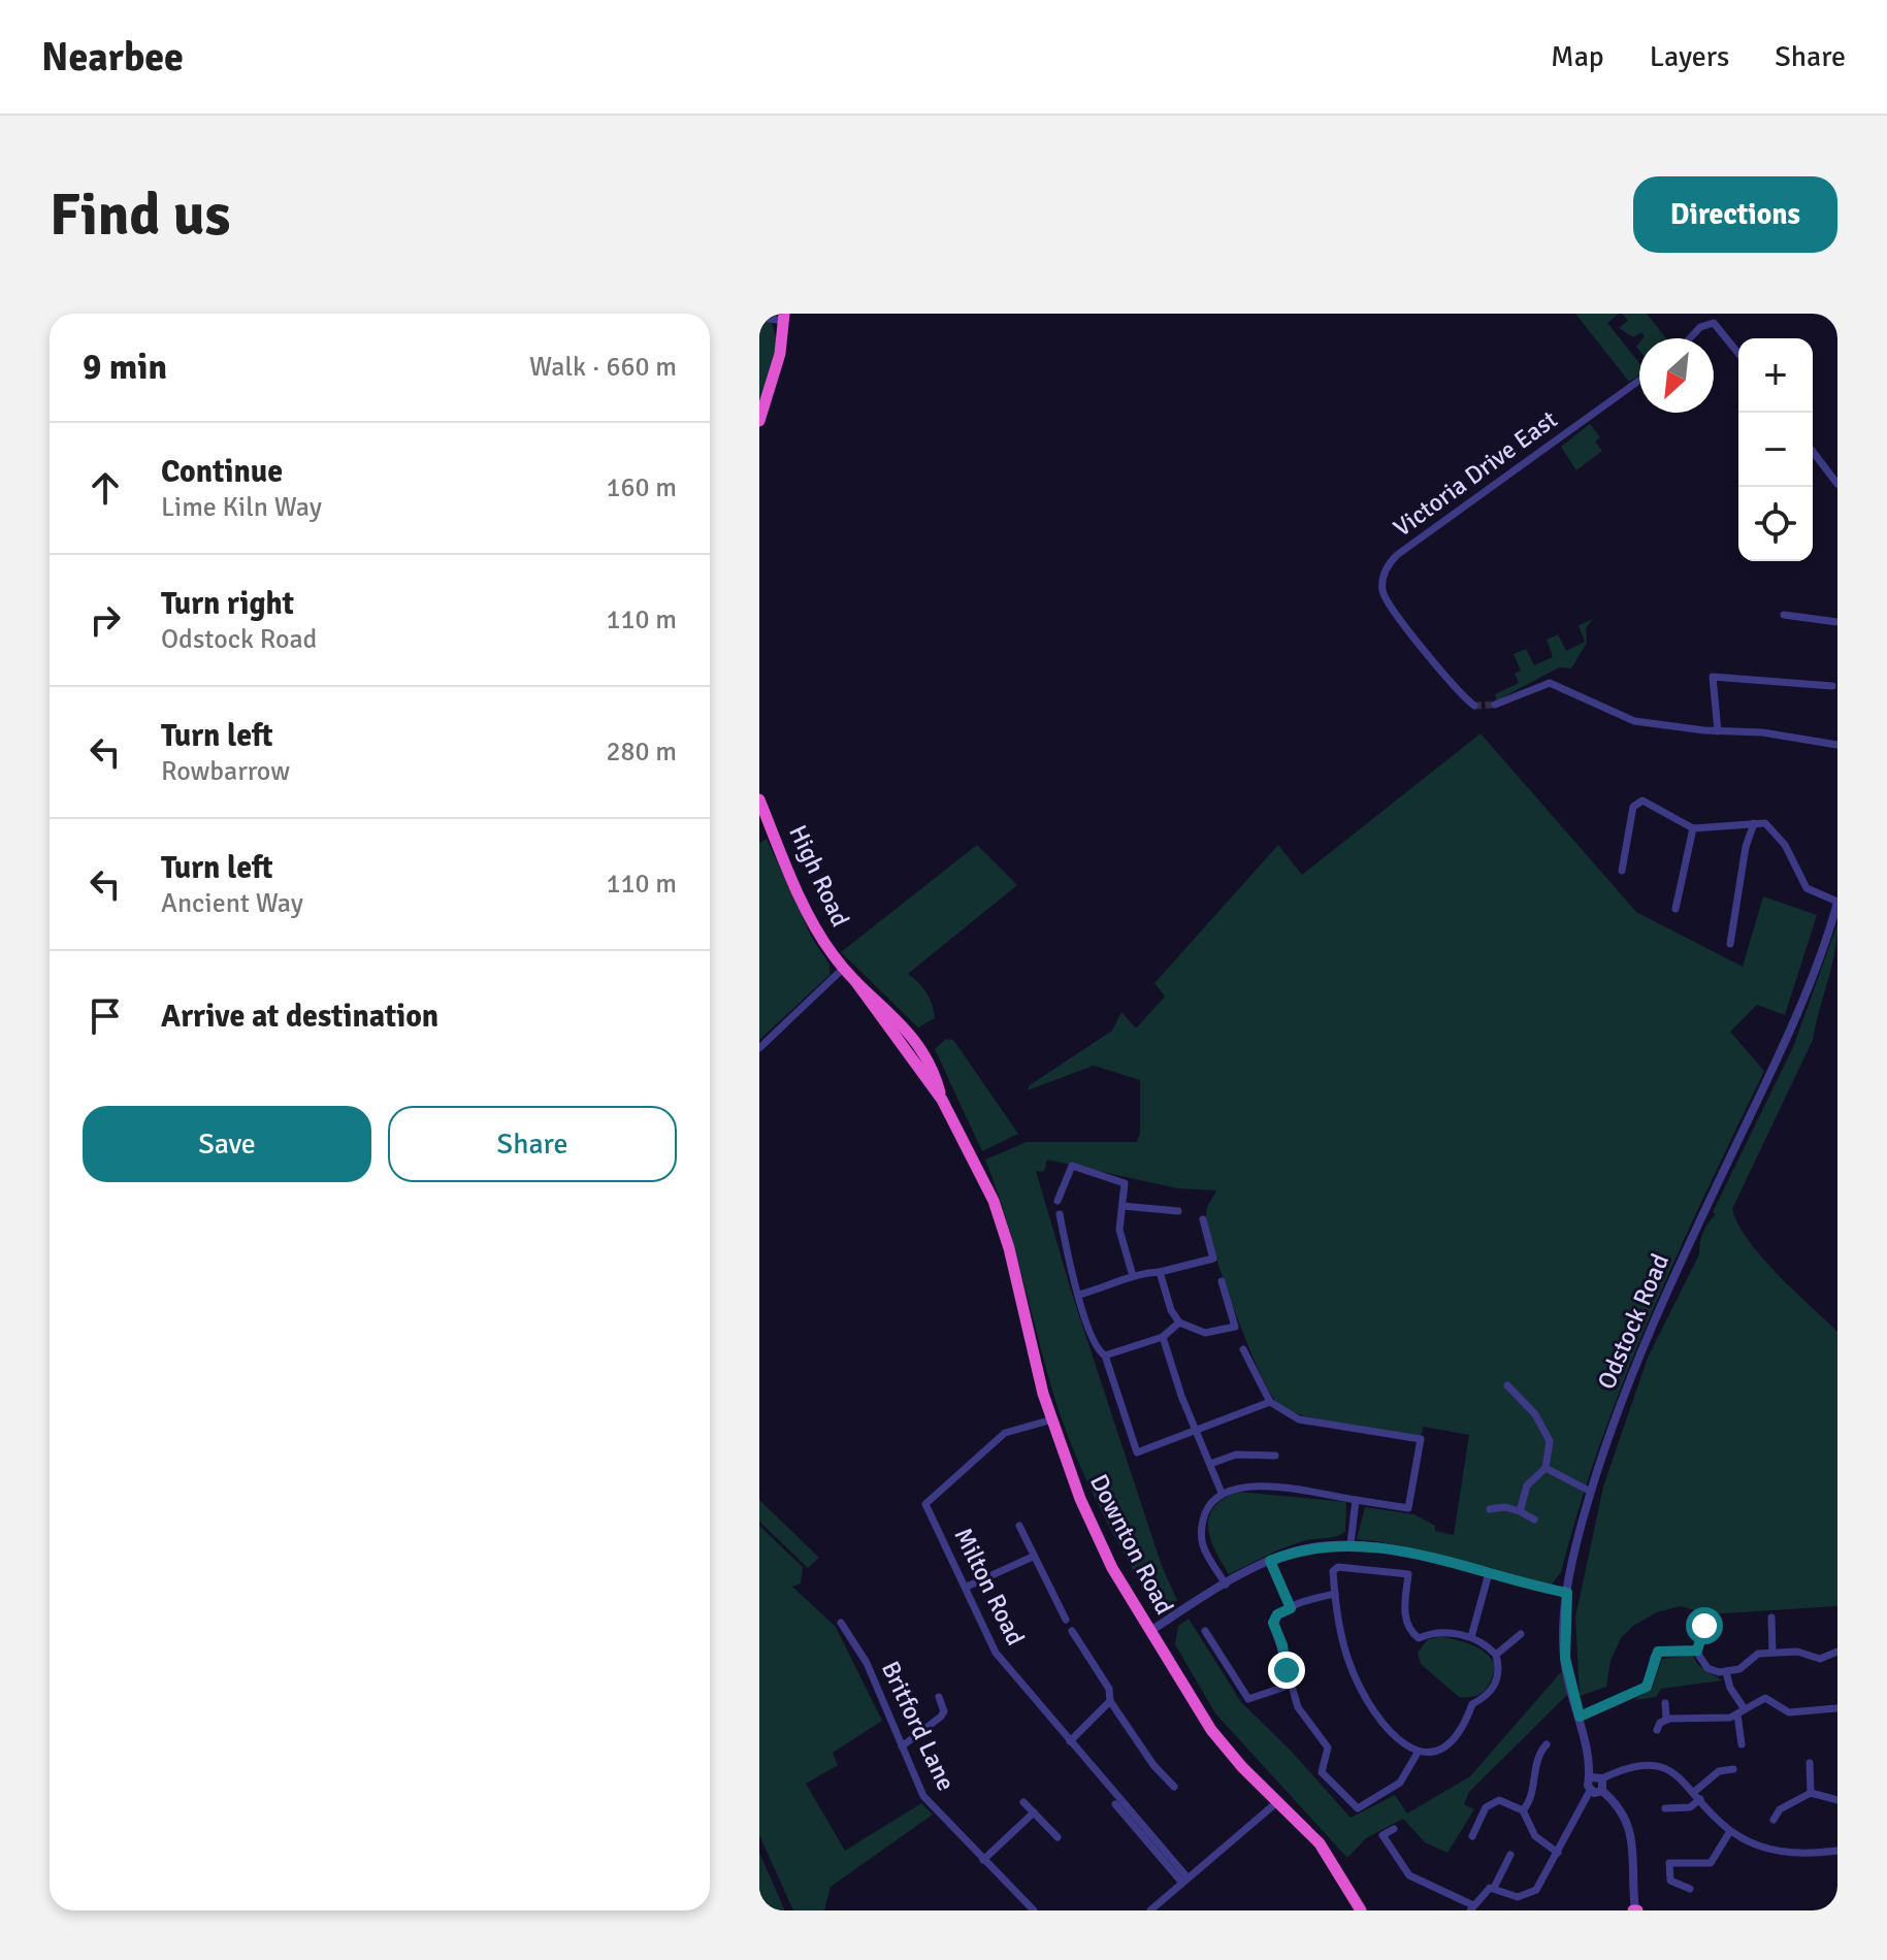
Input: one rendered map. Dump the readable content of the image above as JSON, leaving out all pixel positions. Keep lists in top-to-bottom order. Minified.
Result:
{"streets":{"highway":["High Road","Downton Road"],"street":["Victoria Drive East","Odstock Road","Milton Road","Britford Lane"]},"crossings":[["High Road","Downton Road"],["Downton Road","Milton Road"]],"north":"bottom left","page":{"header":"Nearbee","nav":["Map","Layers","Share"],"buttons":["Directions",["Save","Share"]],"title":"Find us","heading":["9 min","Walk · 660 m"],"map_buttons":["+","−"],"list":[["Continue","Lime Kiln Way","160 m"],["Turn right","Odstock Road","110 m"],["Turn left","Rowbarrow","280 m"],["Turn left","Ancient Way","110 m"],"Arrive at destination"]}}
